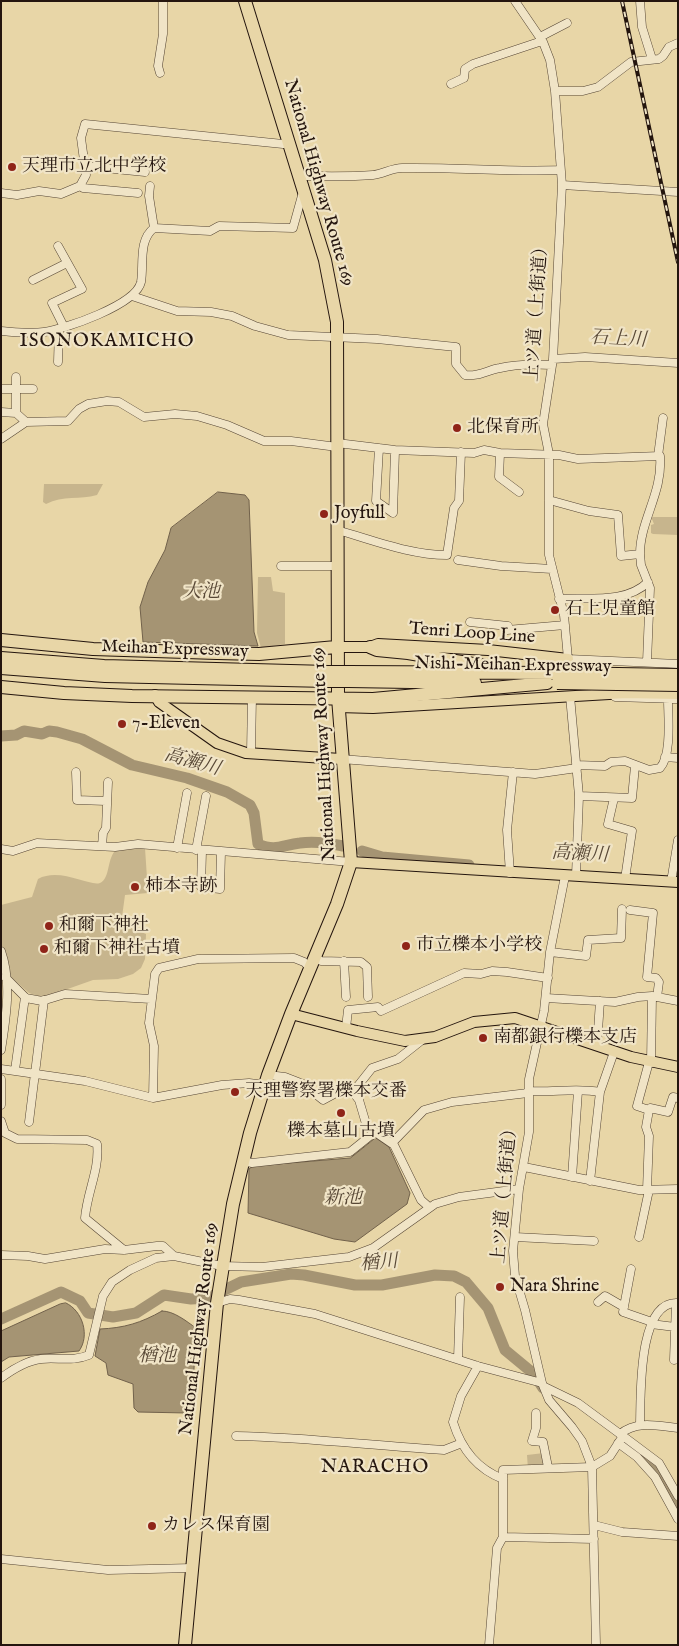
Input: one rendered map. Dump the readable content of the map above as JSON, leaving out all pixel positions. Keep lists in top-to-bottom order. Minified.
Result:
{"streets":{"highway":["National Highway Route 169","Meihan Expressway","Nishi-Meihan Expressway"],"main road":["Tenri Loop Line"],"street":["上ツ道（上街道）"]},"crossings":[["National Highway Route 169","Tenri Loop Line"],["上ツ道（上街道）","Tenri Loop Line"],["Meihan Expressway","Nishi-Meihan Expressway"]],"districts":["ISONOKAMICHO","NARACHO"],"water":["石上川","大池","高瀬川","新池","楢川","楢池"],"places":["天理市立北中学校","北保育所","Joyfull","石上児童館","7-Eleven","柿本寺跡","和爾下神社","市立櫟本小学校","和爾下神社古墳","南都銀行櫟本支店","天理警察署櫟本交番","櫟本墓山古墳","Nara Shrine","カレス保育園"]}
